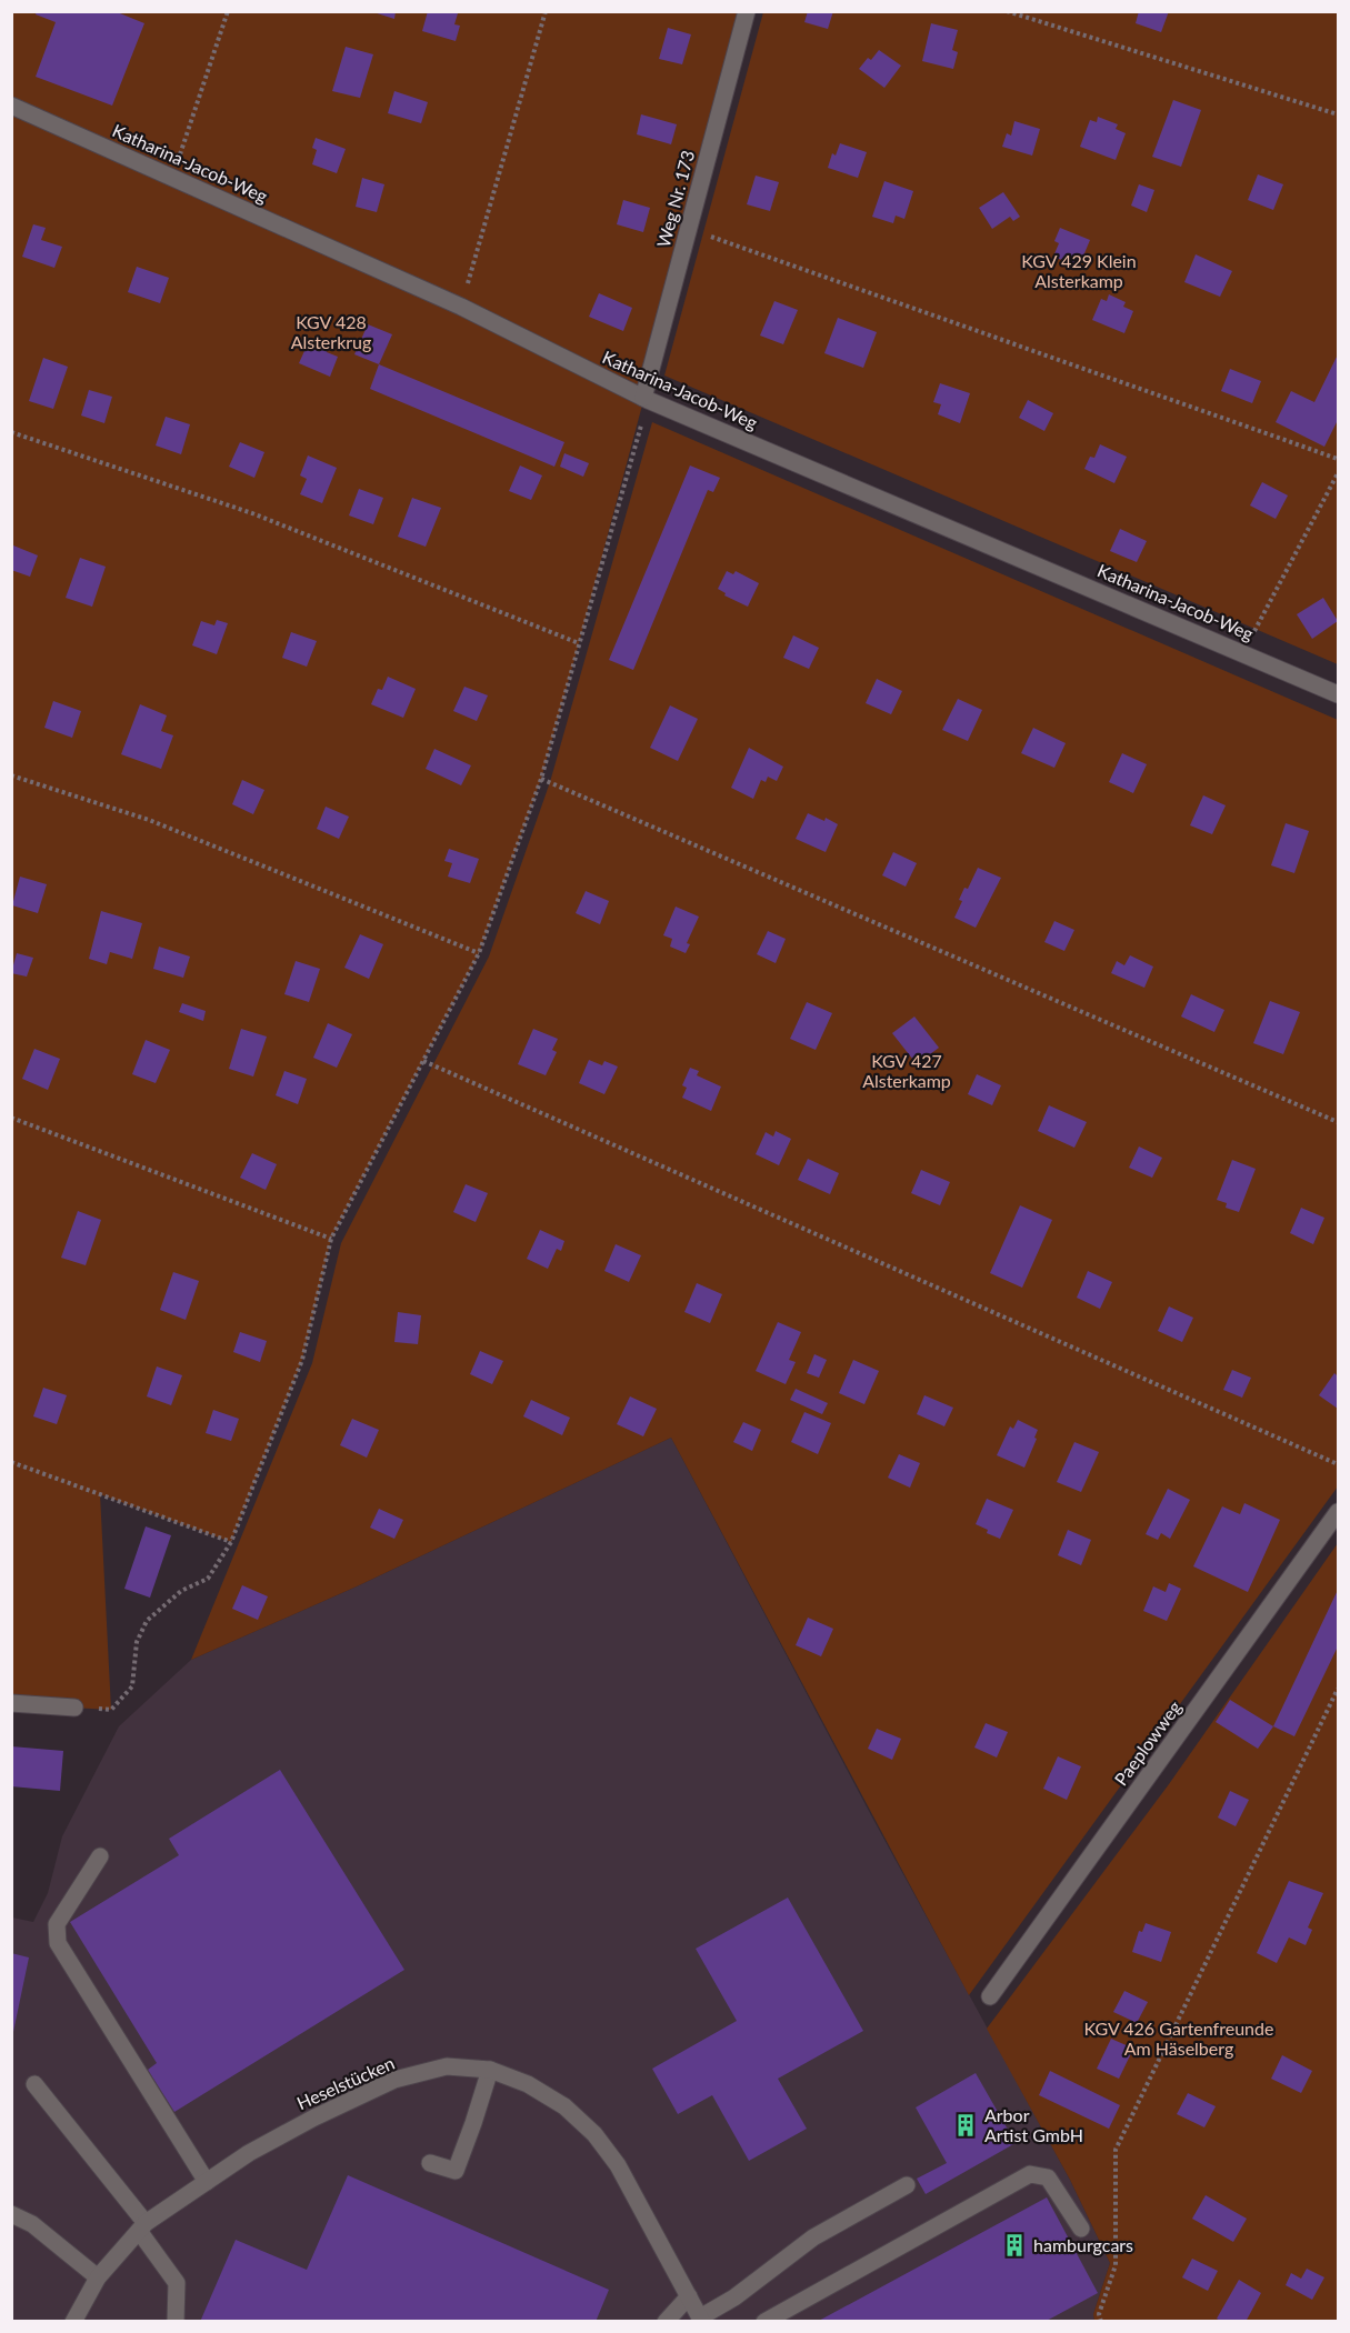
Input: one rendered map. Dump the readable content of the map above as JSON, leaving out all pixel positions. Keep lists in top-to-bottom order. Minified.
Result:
{"streets":{"street":["Katharina-Jacob-Weg","Weg Nr. 173","Paeplowweg","Heselstücken"]},"crossings":[["Katharina-Jacob-Weg","Weg Nr. 173"]],"parks":["KGV 429 Klein Alsterkamp","KGV 428 Alsterkrug","KGV 427 Alsterkamp","KGV 426 Gartenfreunde Am Häselberg"],"places":{"building":["Arbor Artist GmbH","hamburgcars"]}}
